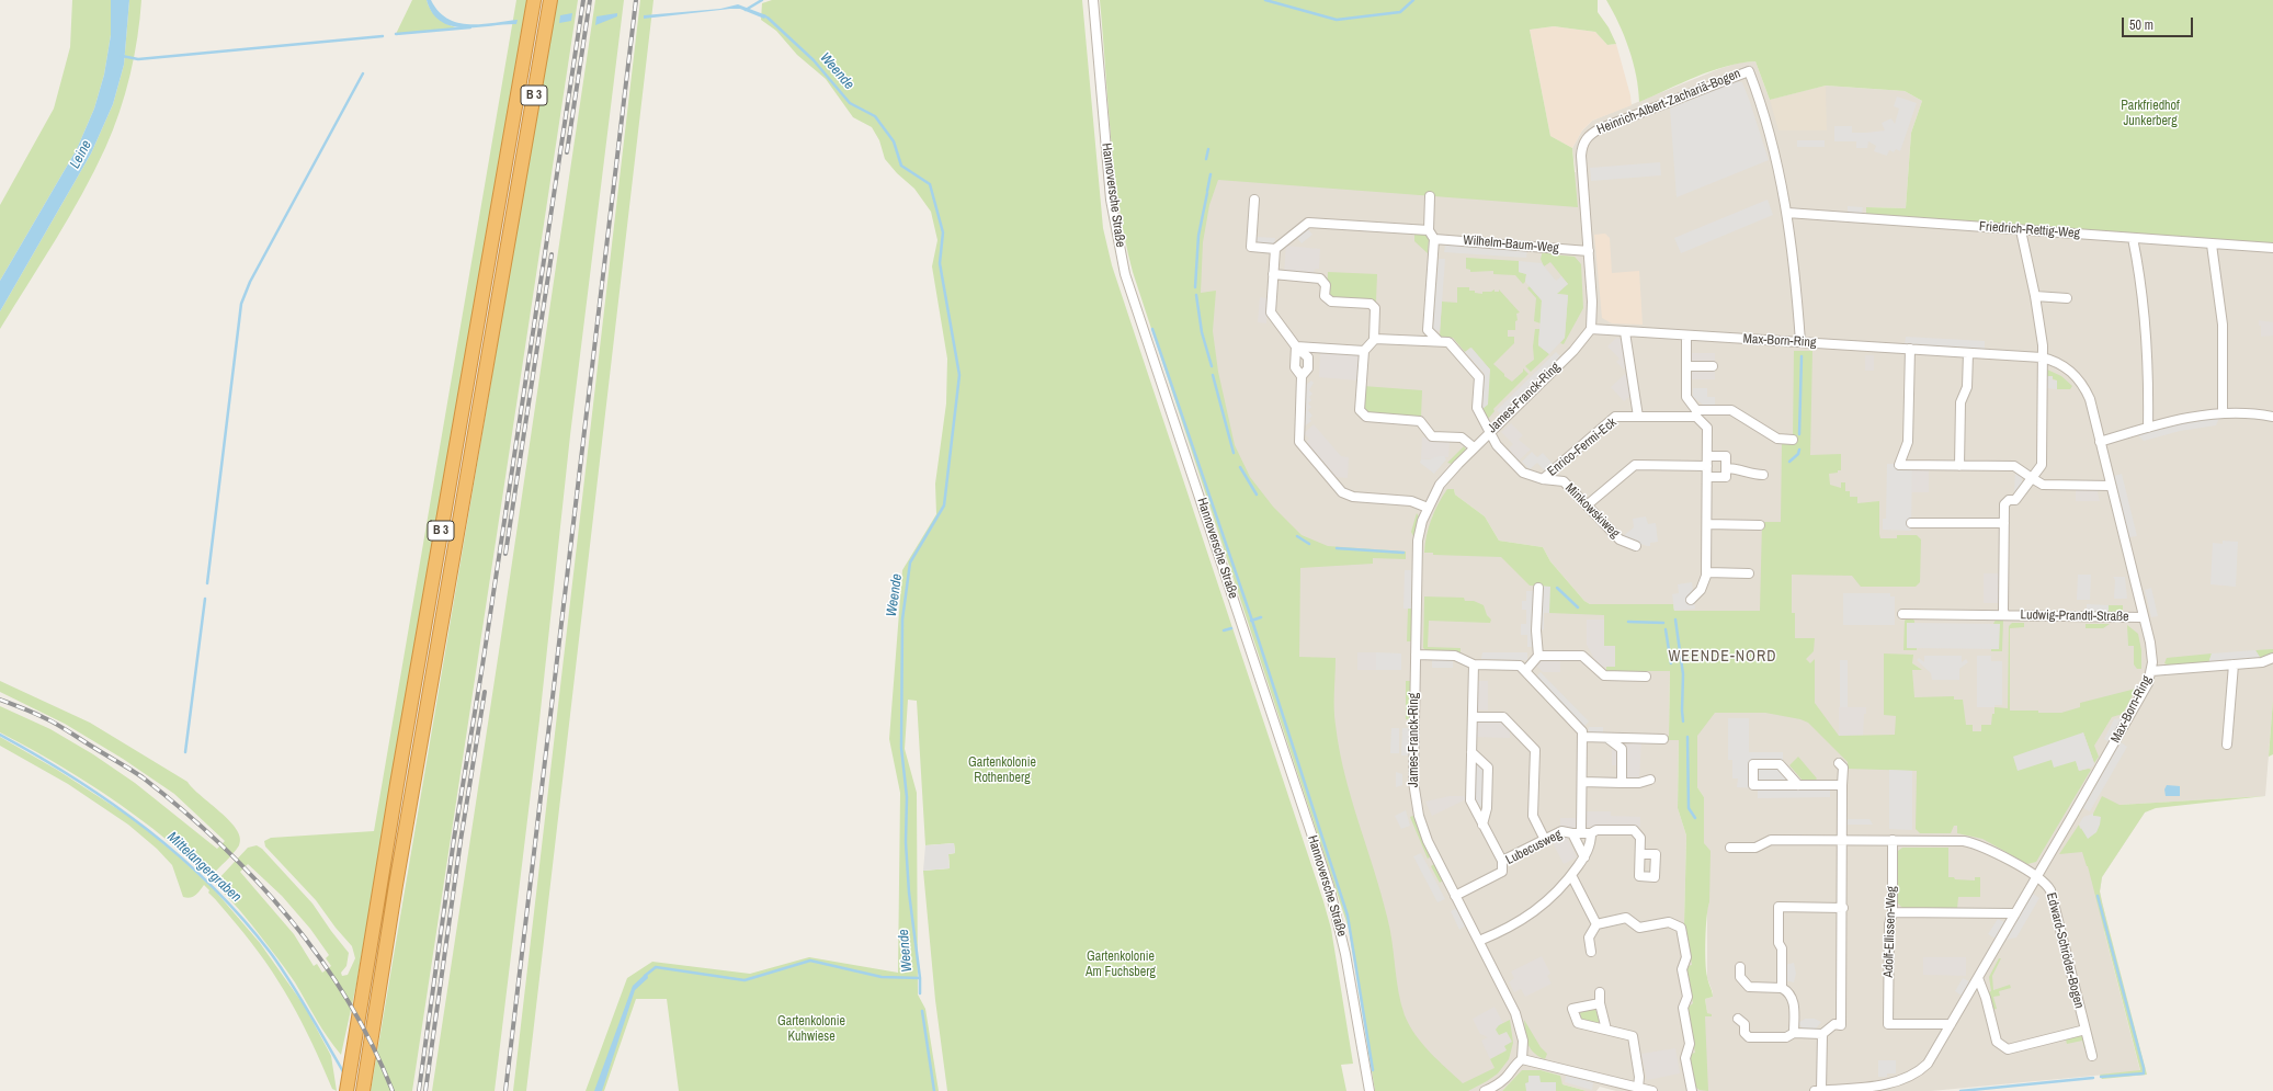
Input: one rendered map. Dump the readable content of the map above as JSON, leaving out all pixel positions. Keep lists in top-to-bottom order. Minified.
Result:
{"streets":{"highway":["B 3"],"street":["Heinrich-Albert-Zachariä-Bogen","Hannoversche Straße","Friedrich-Rettig-Weg","Wilhelm-Baum-Weg","Max-Born-Ring","James-Franck-Ring","Enrico-Fermi-Eck","Minkowskiweg","Ludwig-Prandtl-Straße","Lubecusweg","Adolf-Ellissen-Weg","Edward-Schröder-Bogen"]},"crossings":[["Heinrich-Albert-Zachariä-Bogen","Friedrich-Rettig-Weg"],["Heinrich-Albert-Zachariä-Bogen","Wilhelm-Baum-Weg"],["Heinrich-Albert-Zachariä-Bogen","Max-Born-Ring"],["Heinrich-Albert-Zachariä-Bogen","James-Franck-Ring"],["Max-Born-Ring","James-Franck-Ring"],["Max-Born-Ring","Ludwig-Prandtl-Straße"],["Max-Born-Ring","Adolf-Ellissen-Weg"],["Max-Born-Ring","Edward-Schröder-Bogen"],["James-Franck-Ring","Minkowskiweg"],["James-Franck-Ring","Lubecusweg"],["Enrico-Fermi-Eck","Minkowskiweg"]],"districts":["WEENDE-NORD"],"water":["Weende","Leine","Mittelangergraben"],"parks":["Parkfriedhof Junkerberg","Gartenkolonie Rothenberg","Gartenkolonie Am Fuchsberg","Gartenkolonie Kuhwiese"],"scale_bar":"50 m"}
